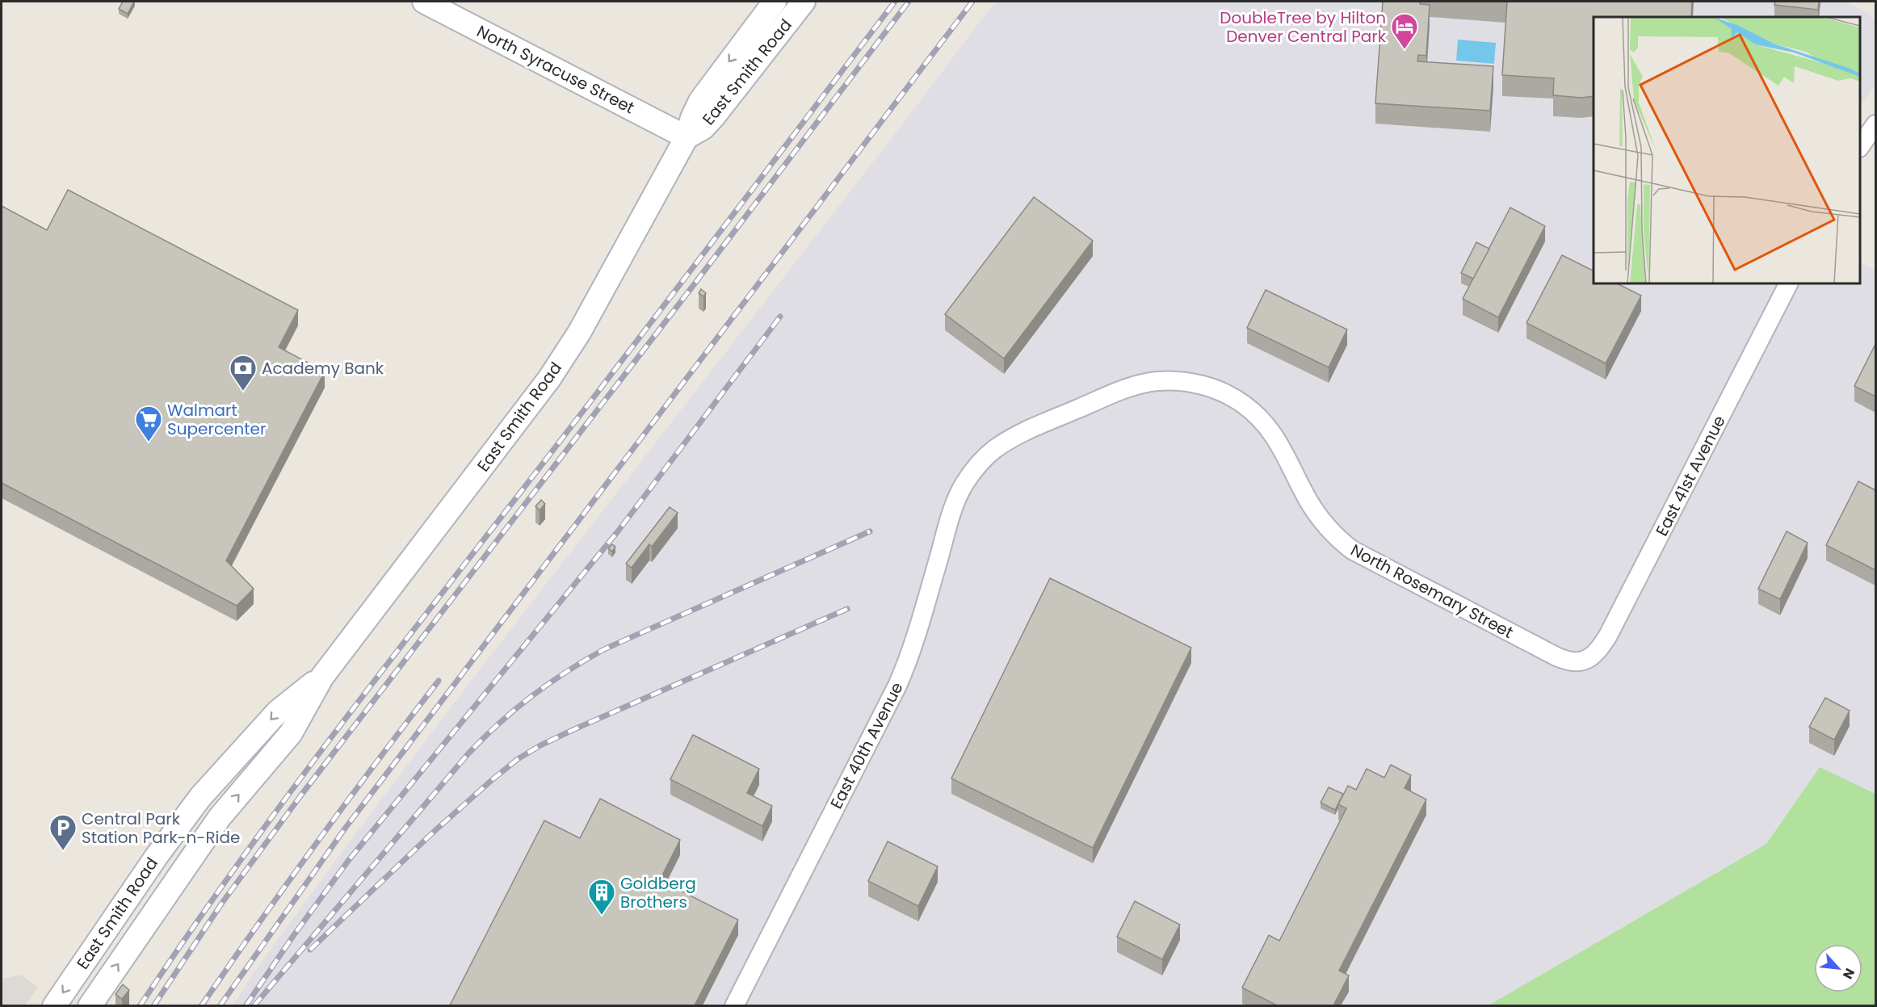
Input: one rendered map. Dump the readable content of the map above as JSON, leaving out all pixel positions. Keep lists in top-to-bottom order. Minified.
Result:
{"streets":{"street":["North Syracuse Street","East Smith Road","East 41st Avenue","North Rosemary Street","East 40th Avenue"]},"crossings":[["North Syracuse Street","East Smith Road"],["East 41st Avenue","North Rosemary Street"],["North Rosemary Street","East 40th Avenue"]],"places":{"hotel":["DoubleTree by Hilton Denver Central Park"],"bank":["Academy Bank"],"supermarket":["Walmart Supercenter"],"parking":["Central Park Station Park-n-Ride"],"building":["Goldberg Brothers"]},"north":"bottom right"}
